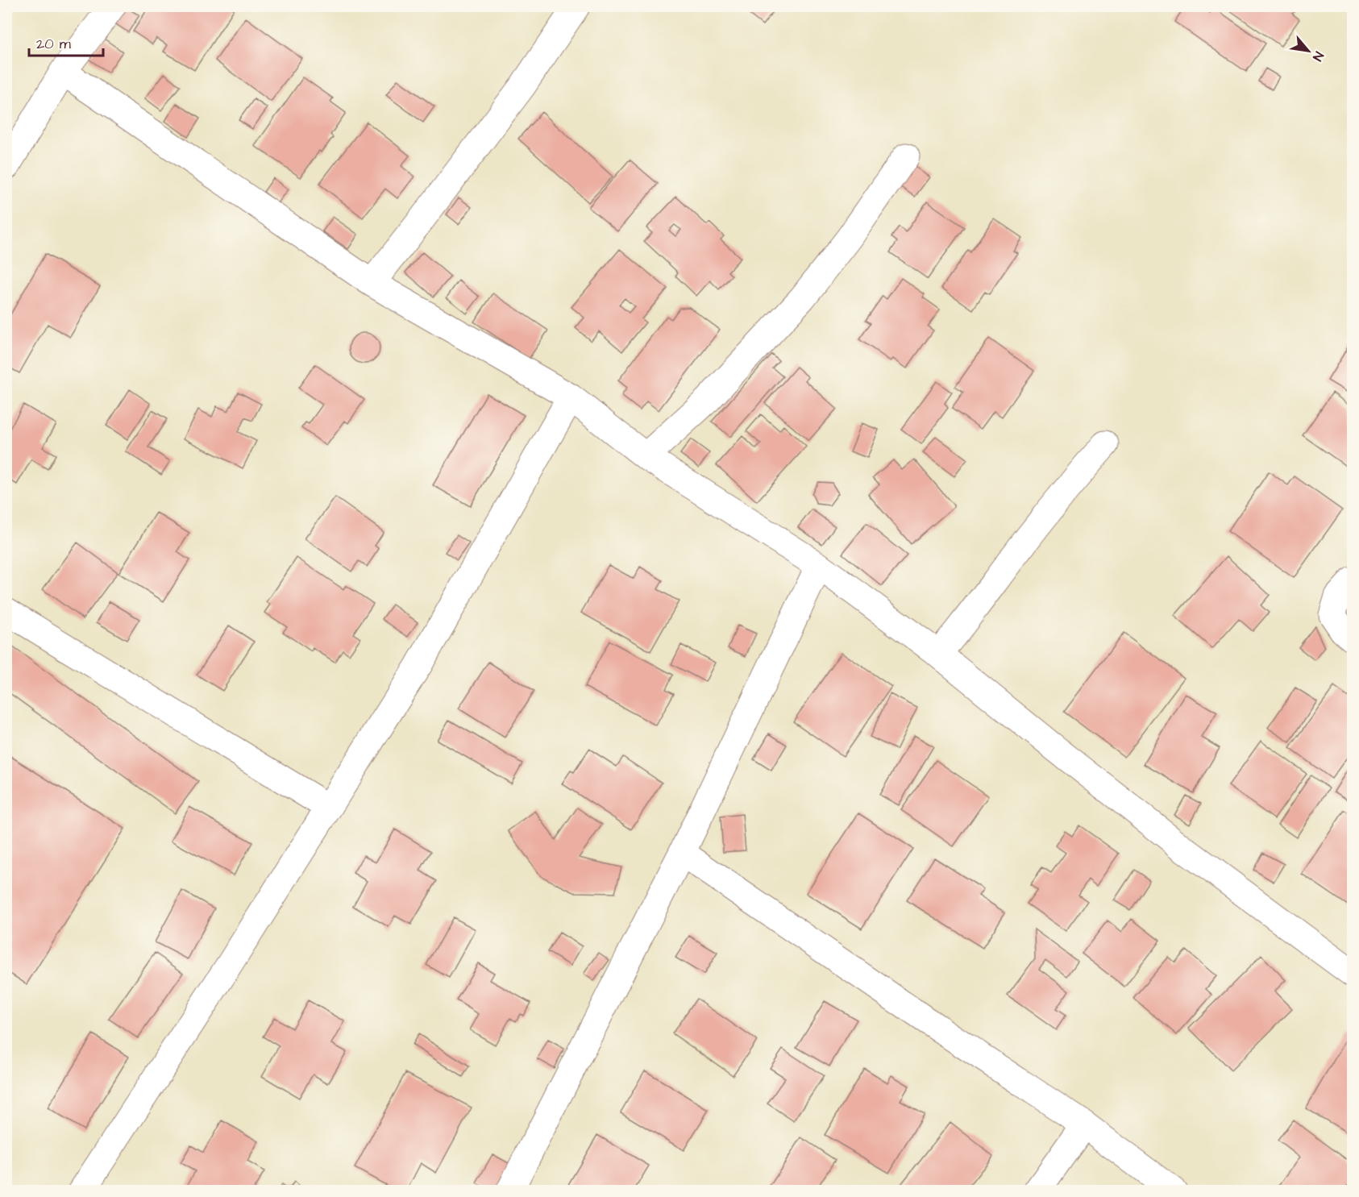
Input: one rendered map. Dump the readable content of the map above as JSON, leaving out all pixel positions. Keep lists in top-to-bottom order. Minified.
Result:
{"scale_bar":"20 m","north":"bottom right"}
